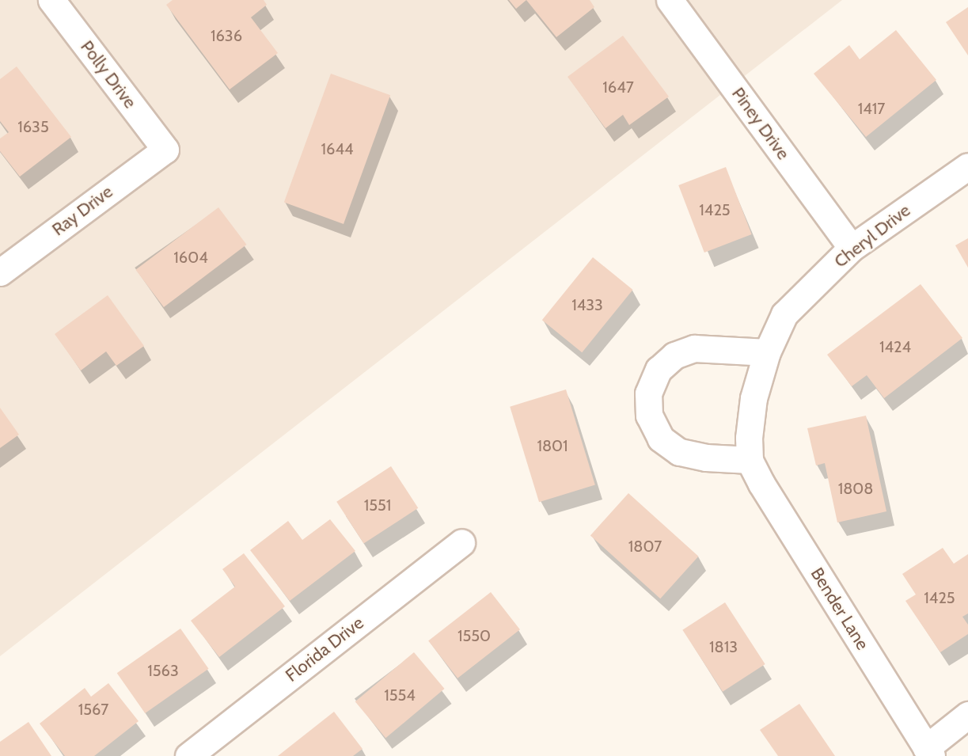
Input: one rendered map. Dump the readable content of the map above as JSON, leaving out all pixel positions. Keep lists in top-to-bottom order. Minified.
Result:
{"streets":{"street":["Polly Drive","Piney Drive","Ray Drive","Cheryl Drive","Bender Lane","Florida Drive"]},"crossings":[["Polly Drive","Ray Drive"],["Piney Drive","Cheryl Drive"]],"house_numbers":["1636","1647","1417","1635","1644","1425","1604","1433","1424","1801","1808","1551","1807","1425","1550","1813","1563","1554","1567"]}
